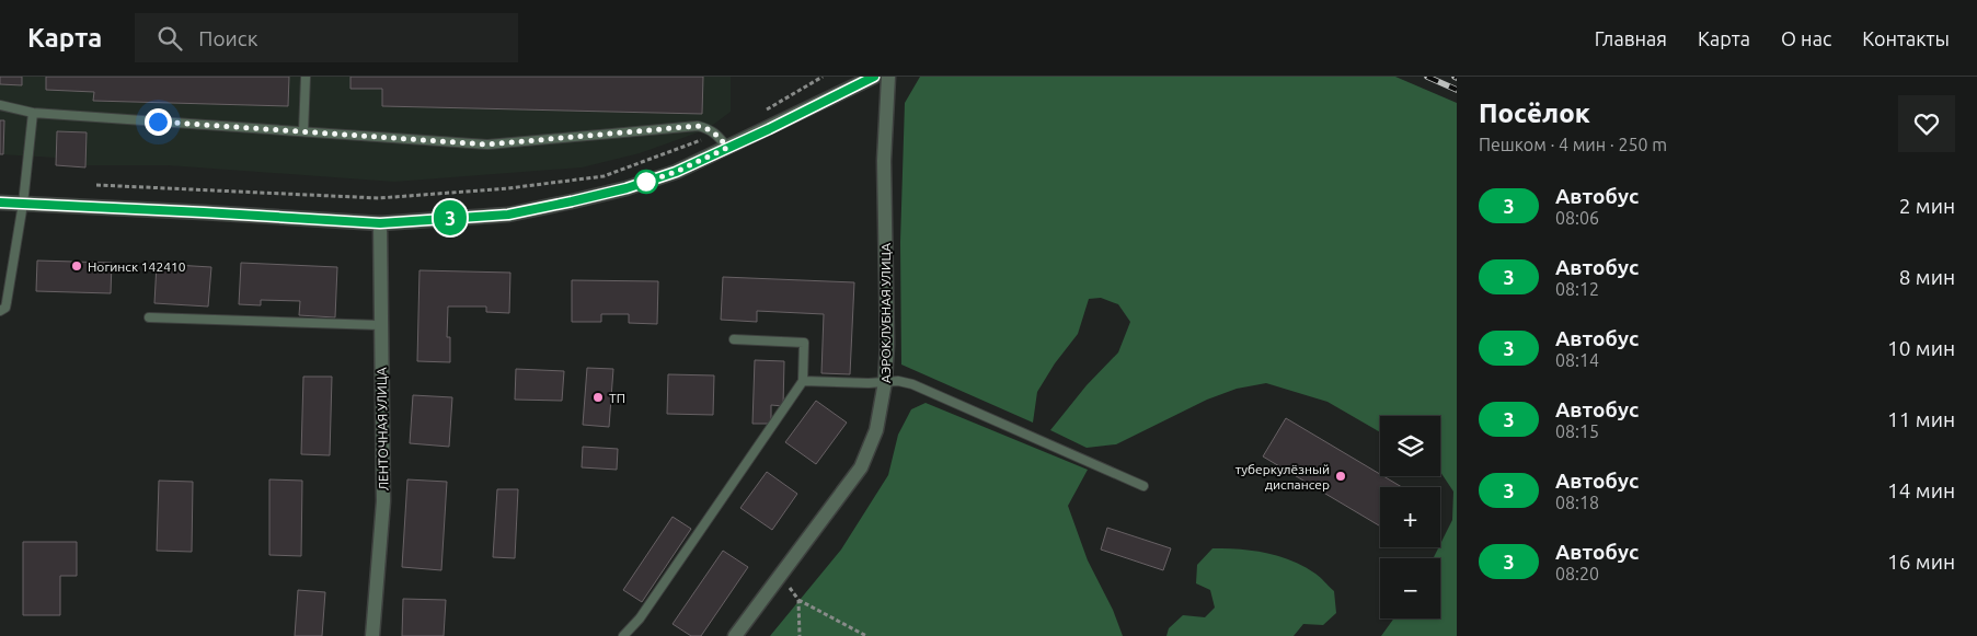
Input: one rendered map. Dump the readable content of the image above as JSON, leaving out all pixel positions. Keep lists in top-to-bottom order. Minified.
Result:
{"streets":{"street":["АЭРОКЛУБНАЯ УЛИЦА","ЛЕНТОЧНАЯ УЛИЦА"]},"places":["Ногинск 142410","ТП","туберкулёзный диспансер"],"lines":["bus line 3"],"page":{"header":"Карта","search":"Поиск","nav":["Главная","Карта","О нас","Контакты"],"on_map":"3","heading":["Посёлок","Пешком · 4 мин · 250 m"],"list":[{"mark":"3","name":"Автобус","note":"08:06","value":"2 мин"},{"mark":"3","name":"Автобус","note":"08:12","value":"8 мин"},{"mark":"3","name":"Автобус","note":"08:14","value":"10 мин"},{"mark":"3","name":"Автобус","note":"08:15","value":"11 мин"},{"mark":"3","name":"Автобус","note":"08:18","value":"14 мин"},{"mark":"3","name":"Автобус","note":"08:20","value":"16 мин"}],"map_buttons":["+","−"]}}
